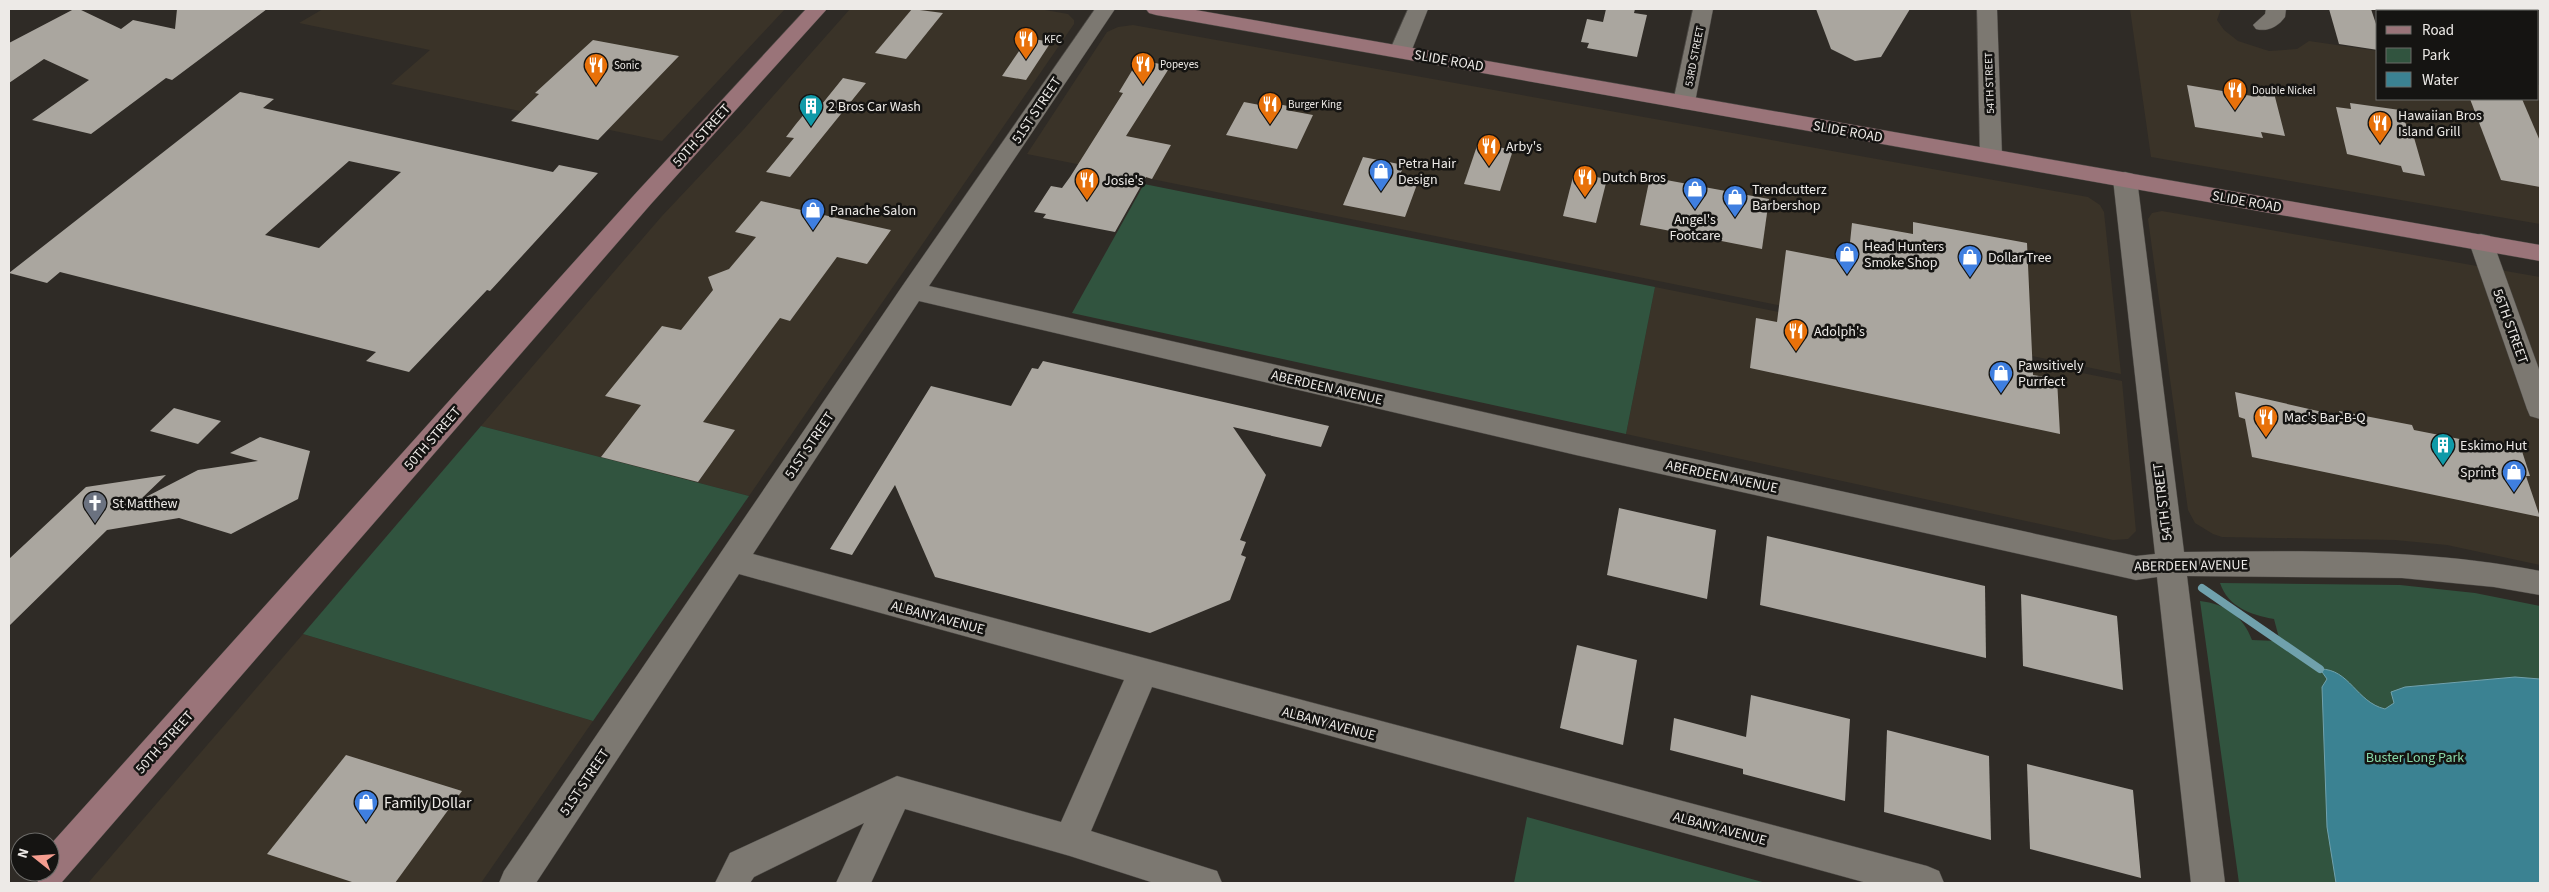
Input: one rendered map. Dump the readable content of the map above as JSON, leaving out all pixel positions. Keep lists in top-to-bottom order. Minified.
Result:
{"streets":{"main road":["SLIDE ROAD","50TH STREET"],"street":["53RD STREET","54TH STREET","51ST STREET","56TH STREET","ABERDEEN AVENUE","ALBANY AVENUE"]},"crossings":[["53RD STREET","SLIDE ROAD"],["SLIDE ROAD","54TH STREET"],["SLIDE ROAD","56TH STREET"],["54TH STREET","ABERDEEN AVENUE"],["51ST STREET","ABERDEEN AVENUE"],["51ST STREET","ALBANY AVENUE"]],"parks":["Buster Long Park"],"places":{"restaurant":["KFC","Popeyes","Sonic","Double Nickel","Burger King","Hawaiian Bros Island Grill","Arby's","Dutch Bros","Josie's","Adolph's","Mac's Bar-B-Q"],"building":["2 Bros Car Wash","Eskimo Hut"],"shop":["Petra Hair Design","Angel's Footcare","Trendcutterz Barbershop","Panache Salon","Head Hunters Smoke Shop","Dollar Tree","Pawsitively Purrfect","Sprint","Family Dollar"],"church":["St Matthew"]},"legend":["Road","Park","Water"],"north":"left"}
